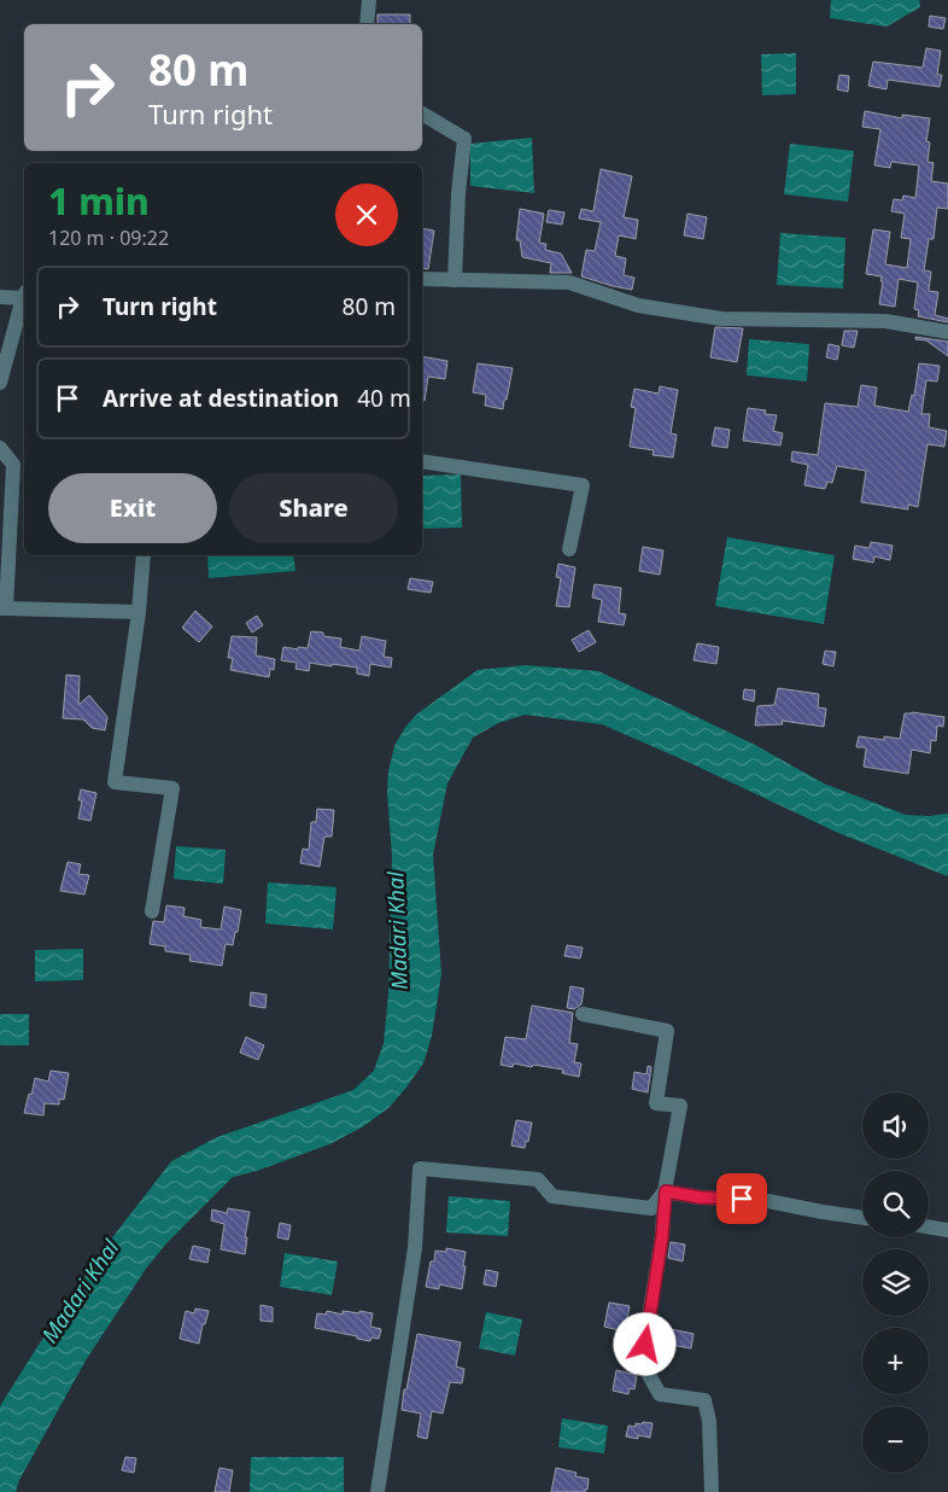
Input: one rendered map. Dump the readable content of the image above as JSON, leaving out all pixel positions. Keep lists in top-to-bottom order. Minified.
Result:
{"water":["Madari Khal"],"page":{"turn":["80 m","Turn right"],"heading":["1 min","120 m · 09:22"],"list":[{"name":"Turn right","value":"80 m"},{"name":"Arrive at destination","value":"40 m"}],"buttons":["Exit","Share"],"map_buttons":["+","−"]}}
